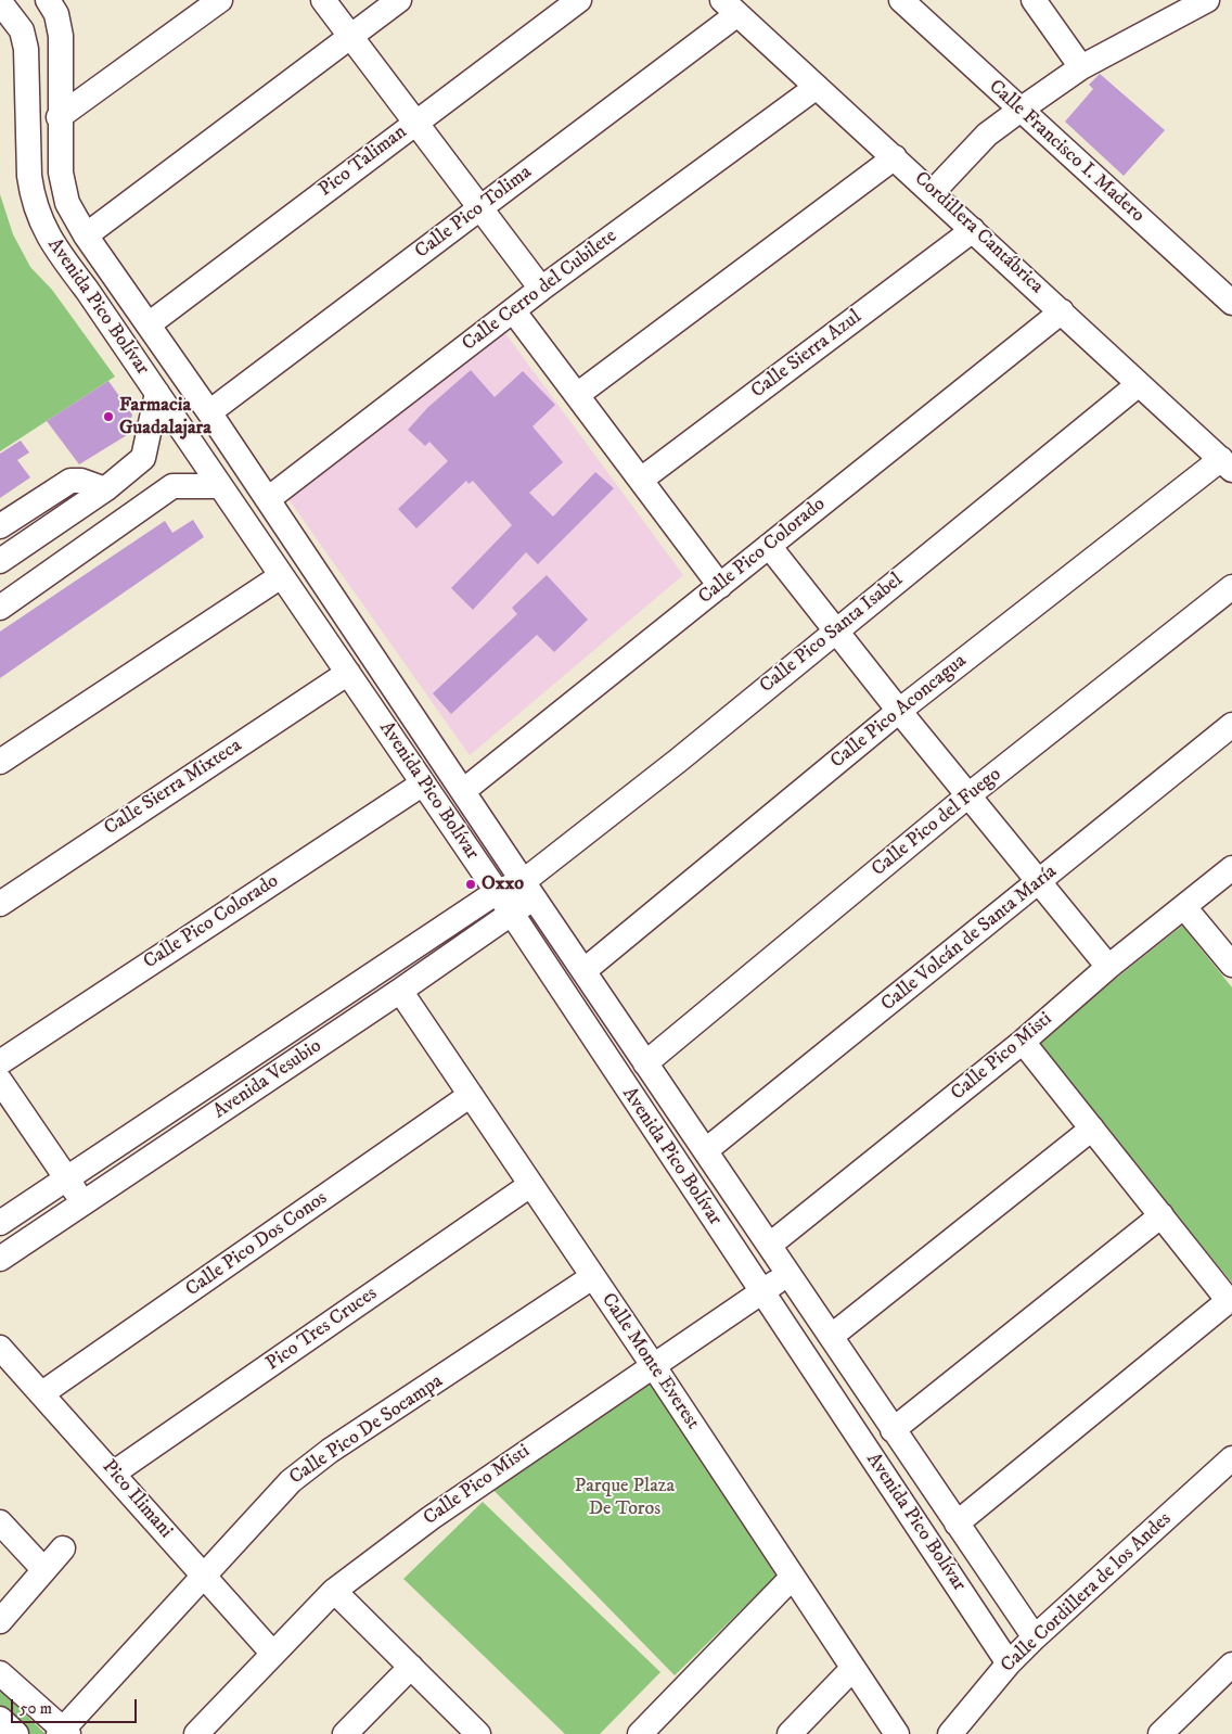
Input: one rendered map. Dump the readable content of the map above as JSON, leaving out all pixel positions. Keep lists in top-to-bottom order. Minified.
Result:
{"streets":{"street":["Calle Francisco I. Madero","Pico Taliman","Calle Pico Tolima","Cordillera Cantábrica","Calle Cerro del Cubilete","Avenida Pico Bolívar","Calle Sierra Azul","Calle Pico Colorado","Calle Pico Santa Isabel","Calle Pico Aconcagua","Calle Sierra Mixteca","Calle Pico del Fuego","Calle Volcán de Santa María","Calle Pico Misti","Avenida Vesubio","Calle Pico Dos Conos","Pico Tres Cruces","Calle Monte Everest","Calle Pico De Socampa","Pico Ilimani","Calle Cordillera de los Andes"]},"crossings":[["Pico Taliman","Avenida Pico Bolívar"],["Calle Pico Tolima","Cordillera Cantábrica"],["Calle Pico Tolima","Avenida Pico Bolívar"],["Cordillera Cantábrica","Calle Cerro del Cubilete"],["Cordillera Cantábrica","Calle Sierra Azul"],["Cordillera Cantábrica","Calle Pico Colorado"],["Cordillera Cantábrica","Calle Pico Santa Isabel"],["Cordillera Cantábrica","Calle Pico Aconcagua"],["Calle Cerro del Cubilete","Avenida Pico Bolívar"],["Avenida Pico Bolívar","Calle Pico Colorado"],["Avenida Pico Bolívar","Calle Pico Santa Isabel"],["Avenida Pico Bolívar","Calle Pico Aconcagua"],["Avenida Pico Bolívar","Calle Sierra Mixteca"],["Avenida Pico Bolívar","Calle Pico del Fuego"],["Avenida Pico Bolívar","Calle Volcán de Santa María"],["Avenida Pico Bolívar","Calle Pico Misti"],["Avenida Pico Bolívar","Avenida Vesubio"],["Avenida Pico Bolívar","Calle Cordillera de los Andes"],["Calle Pico Santa Isabel","Avenida Vesubio"],["Calle Pico Misti","Calle Monte Everest"],["Calle Pico Misti","Pico Ilimani"],["Avenida Vesubio","Calle Monte Everest"],["Calle Pico Dos Conos","Calle Monte Everest"],["Calle Pico Dos Conos","Pico Ilimani"],["Pico Tres Cruces","Calle Monte Everest"],["Pico Tres Cruces","Pico Ilimani"],["Calle Monte Everest","Calle Pico De Socampa"],["Calle Pico De Socampa","Pico Ilimani"]],"parks":["Parque Plaza De Toros"],"places":["Farmacia Guadalajara","Oxxo"],"scale_bar":"50 m"}
